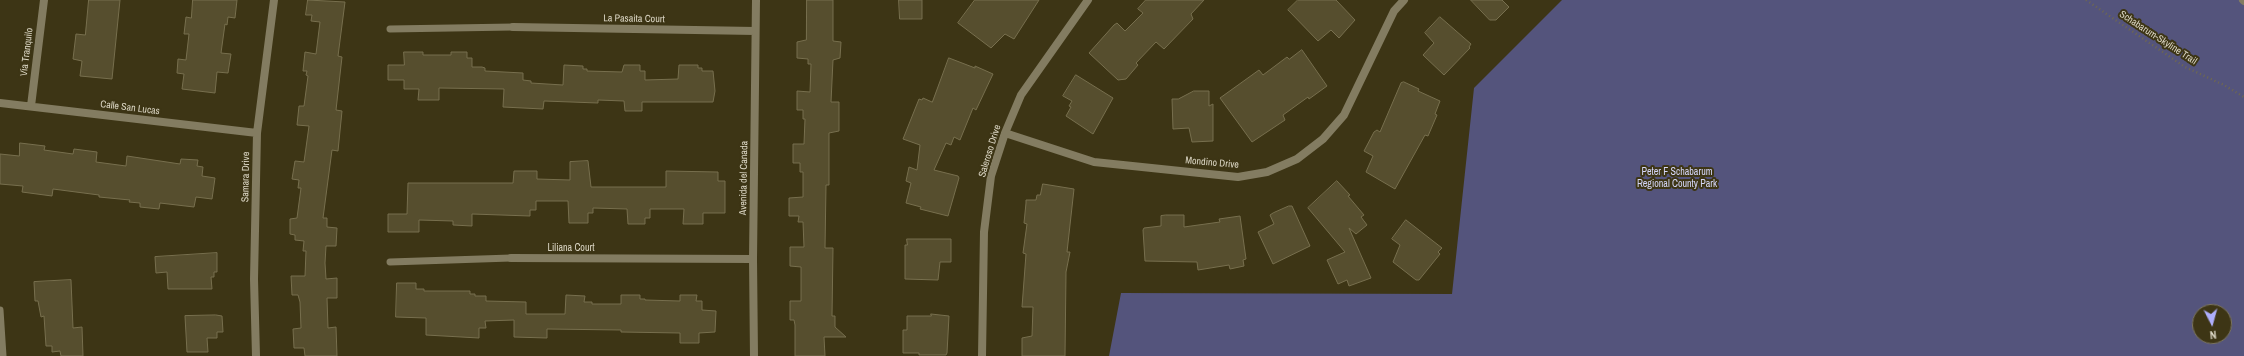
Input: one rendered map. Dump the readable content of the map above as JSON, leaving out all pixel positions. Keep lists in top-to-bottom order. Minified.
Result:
{"streets":{"street":["La Pasaita Court","Via Tranquilo","Calle San Lucas","Saleroso Drive","Mondino Drive","Samara Drive","Avenida del Canada","Liliana Court"],"path":["Schabarum-Skyline Trail"]},"crossings":[["La Pasaita Court","Avenida del Canada"],["Via Tranquilo","Calle San Lucas"],["Calle San Lucas","Samara Drive"],["Saleroso Drive","Mondino Drive"],["Avenida del Canada","Liliana Court"]],"parks":["Peter F Schabarum Regional County Park"],"north":"bottom"}
